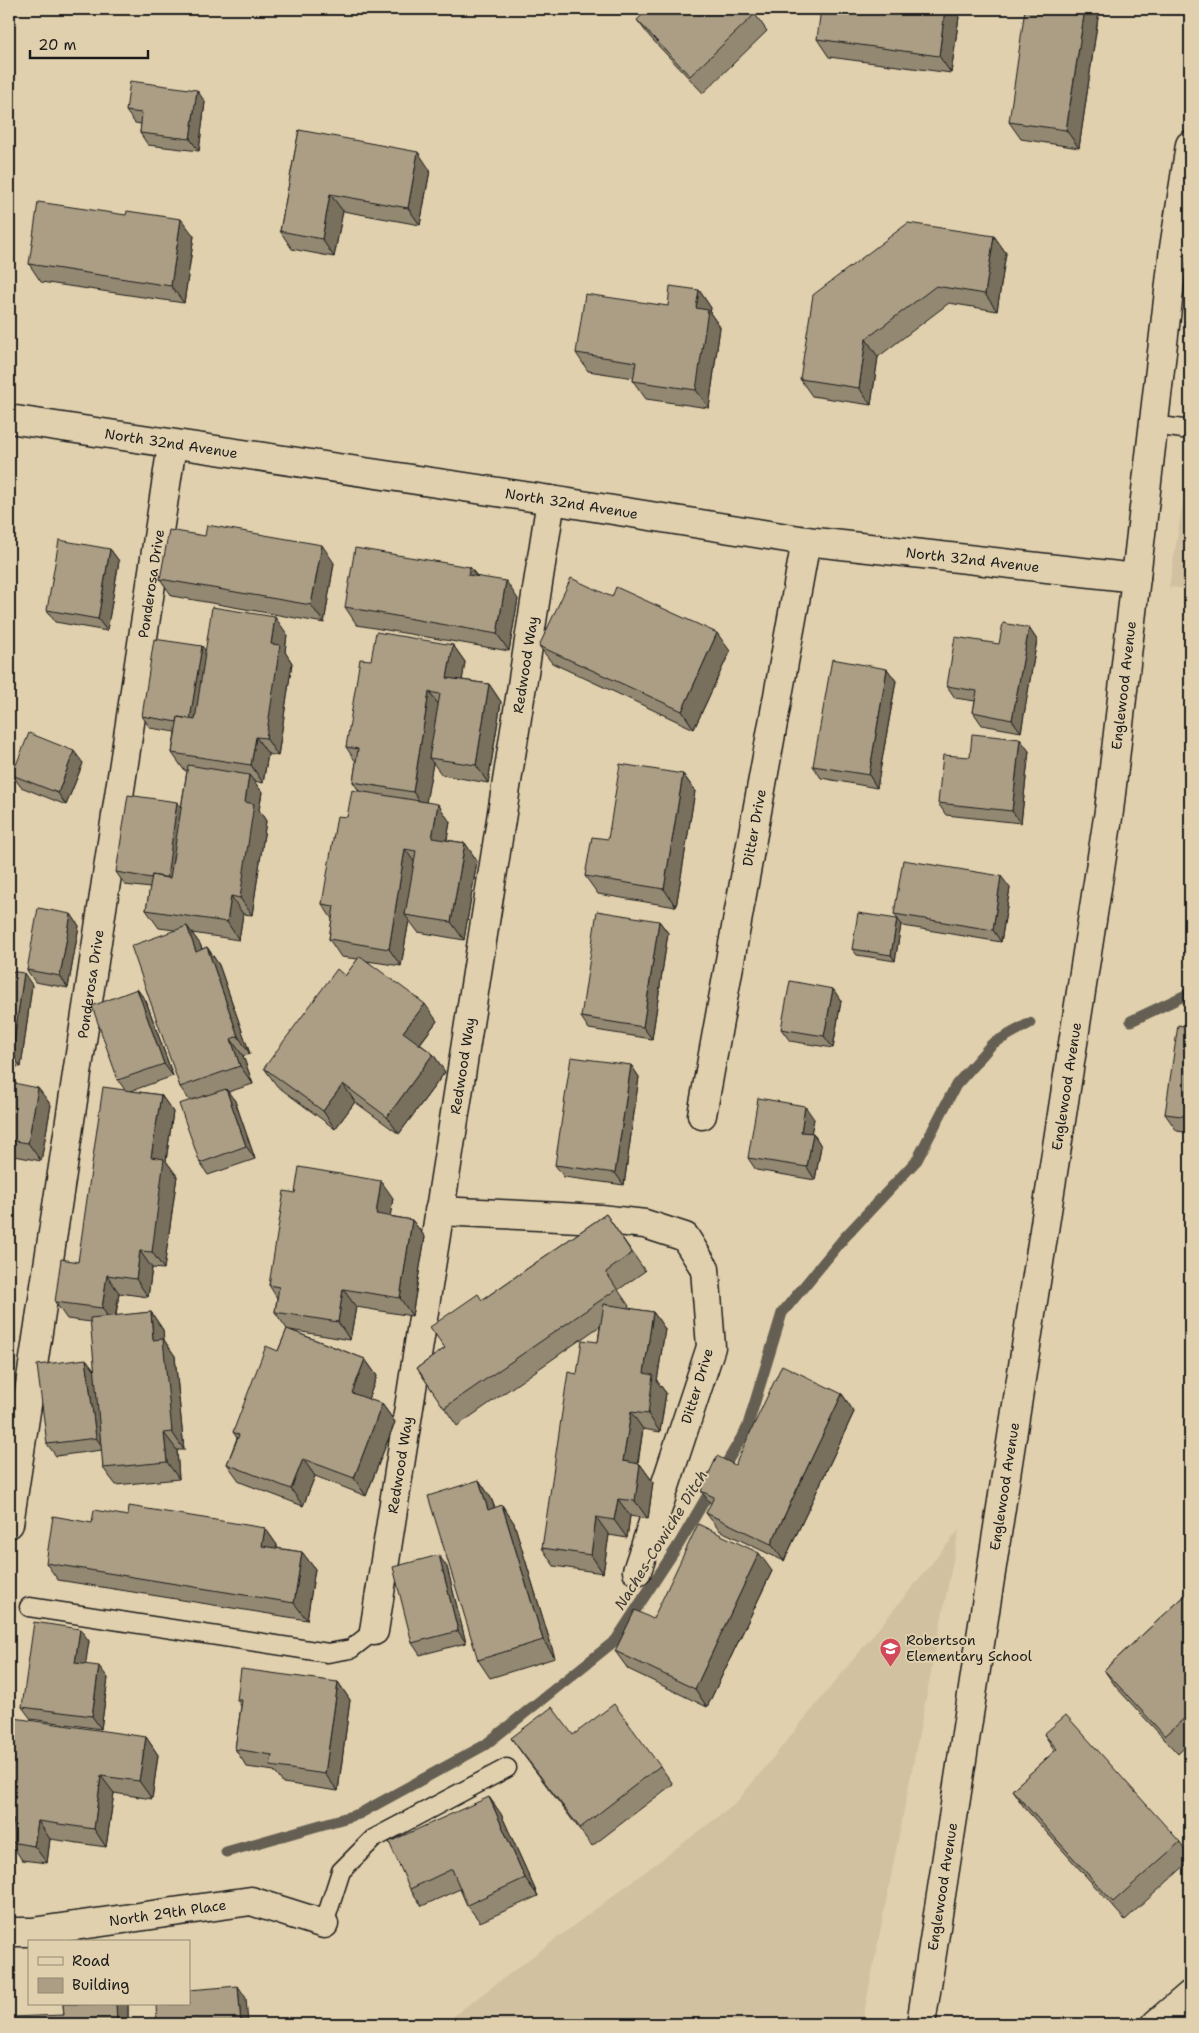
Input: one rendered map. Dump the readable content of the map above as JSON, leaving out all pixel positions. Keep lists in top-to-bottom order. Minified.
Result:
{"streets":{"street":["North 32nd Avenue","Ponderosa Drive","Redwood Way","Englewood Avenue","Ditter Drive","North 29th Place"]},"crossings":[["North 32nd Avenue","Ponderosa Drive"],["North 32nd Avenue","Redwood Way"],["North 32nd Avenue","Englewood Avenue"],["North 32nd Avenue","Ditter Drive"],["Redwood Way","Ditter Drive"]],"water":["Naches-Cowiche Ditch"],"places":{"school or university":["Robertson Elementary School"]},"legend":["Road","Building"],"scale_bar":"20 m"}
